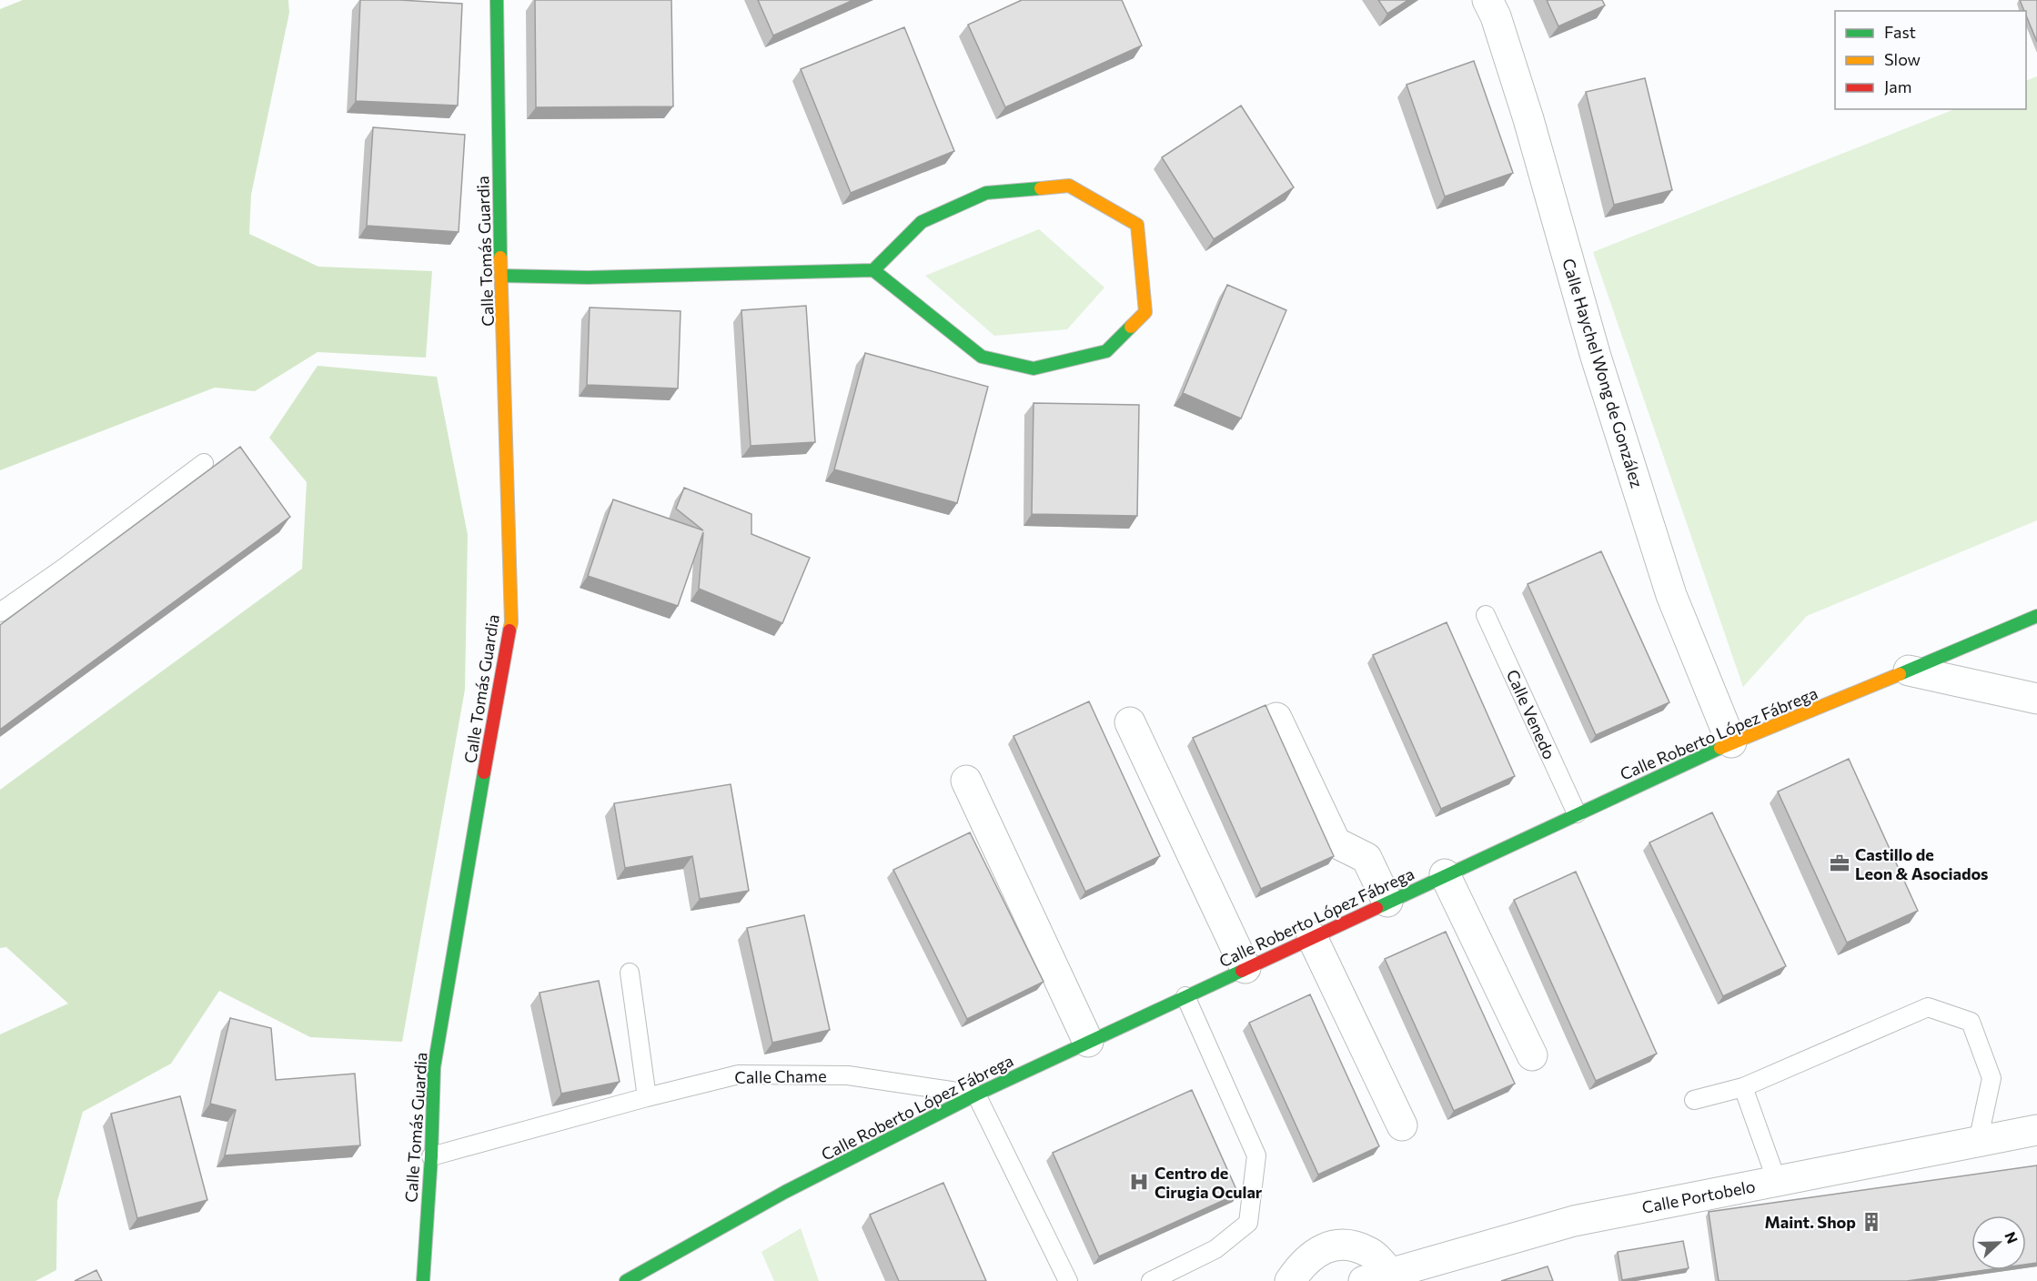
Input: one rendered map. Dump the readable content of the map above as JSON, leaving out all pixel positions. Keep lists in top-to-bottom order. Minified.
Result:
{"streets":{"street":["Calle Tomás Guardia","Calle Haychel Wong de González","Calle Roberto López Fábrega","Calle Portobelo"],"lane":["Calle Venedo","Calle Chame"]},"crossings":[["Calle Tomás Guardia","Calle Chame"],["Calle Haychel Wong de González","Calle Roberto López Fábrega"],["Calle Venedo","Calle Roberto López Fábrega"],["Calle Roberto López Fábrega","Calle Chame"]],"places":{"office":["Castillo de Leon & Asociados"],"hospital":["Centro de Cirugia Ocular"],"building":["Maint. Shop"]},"legend":["Fast","Slow","Jam"],"north":"right"}
